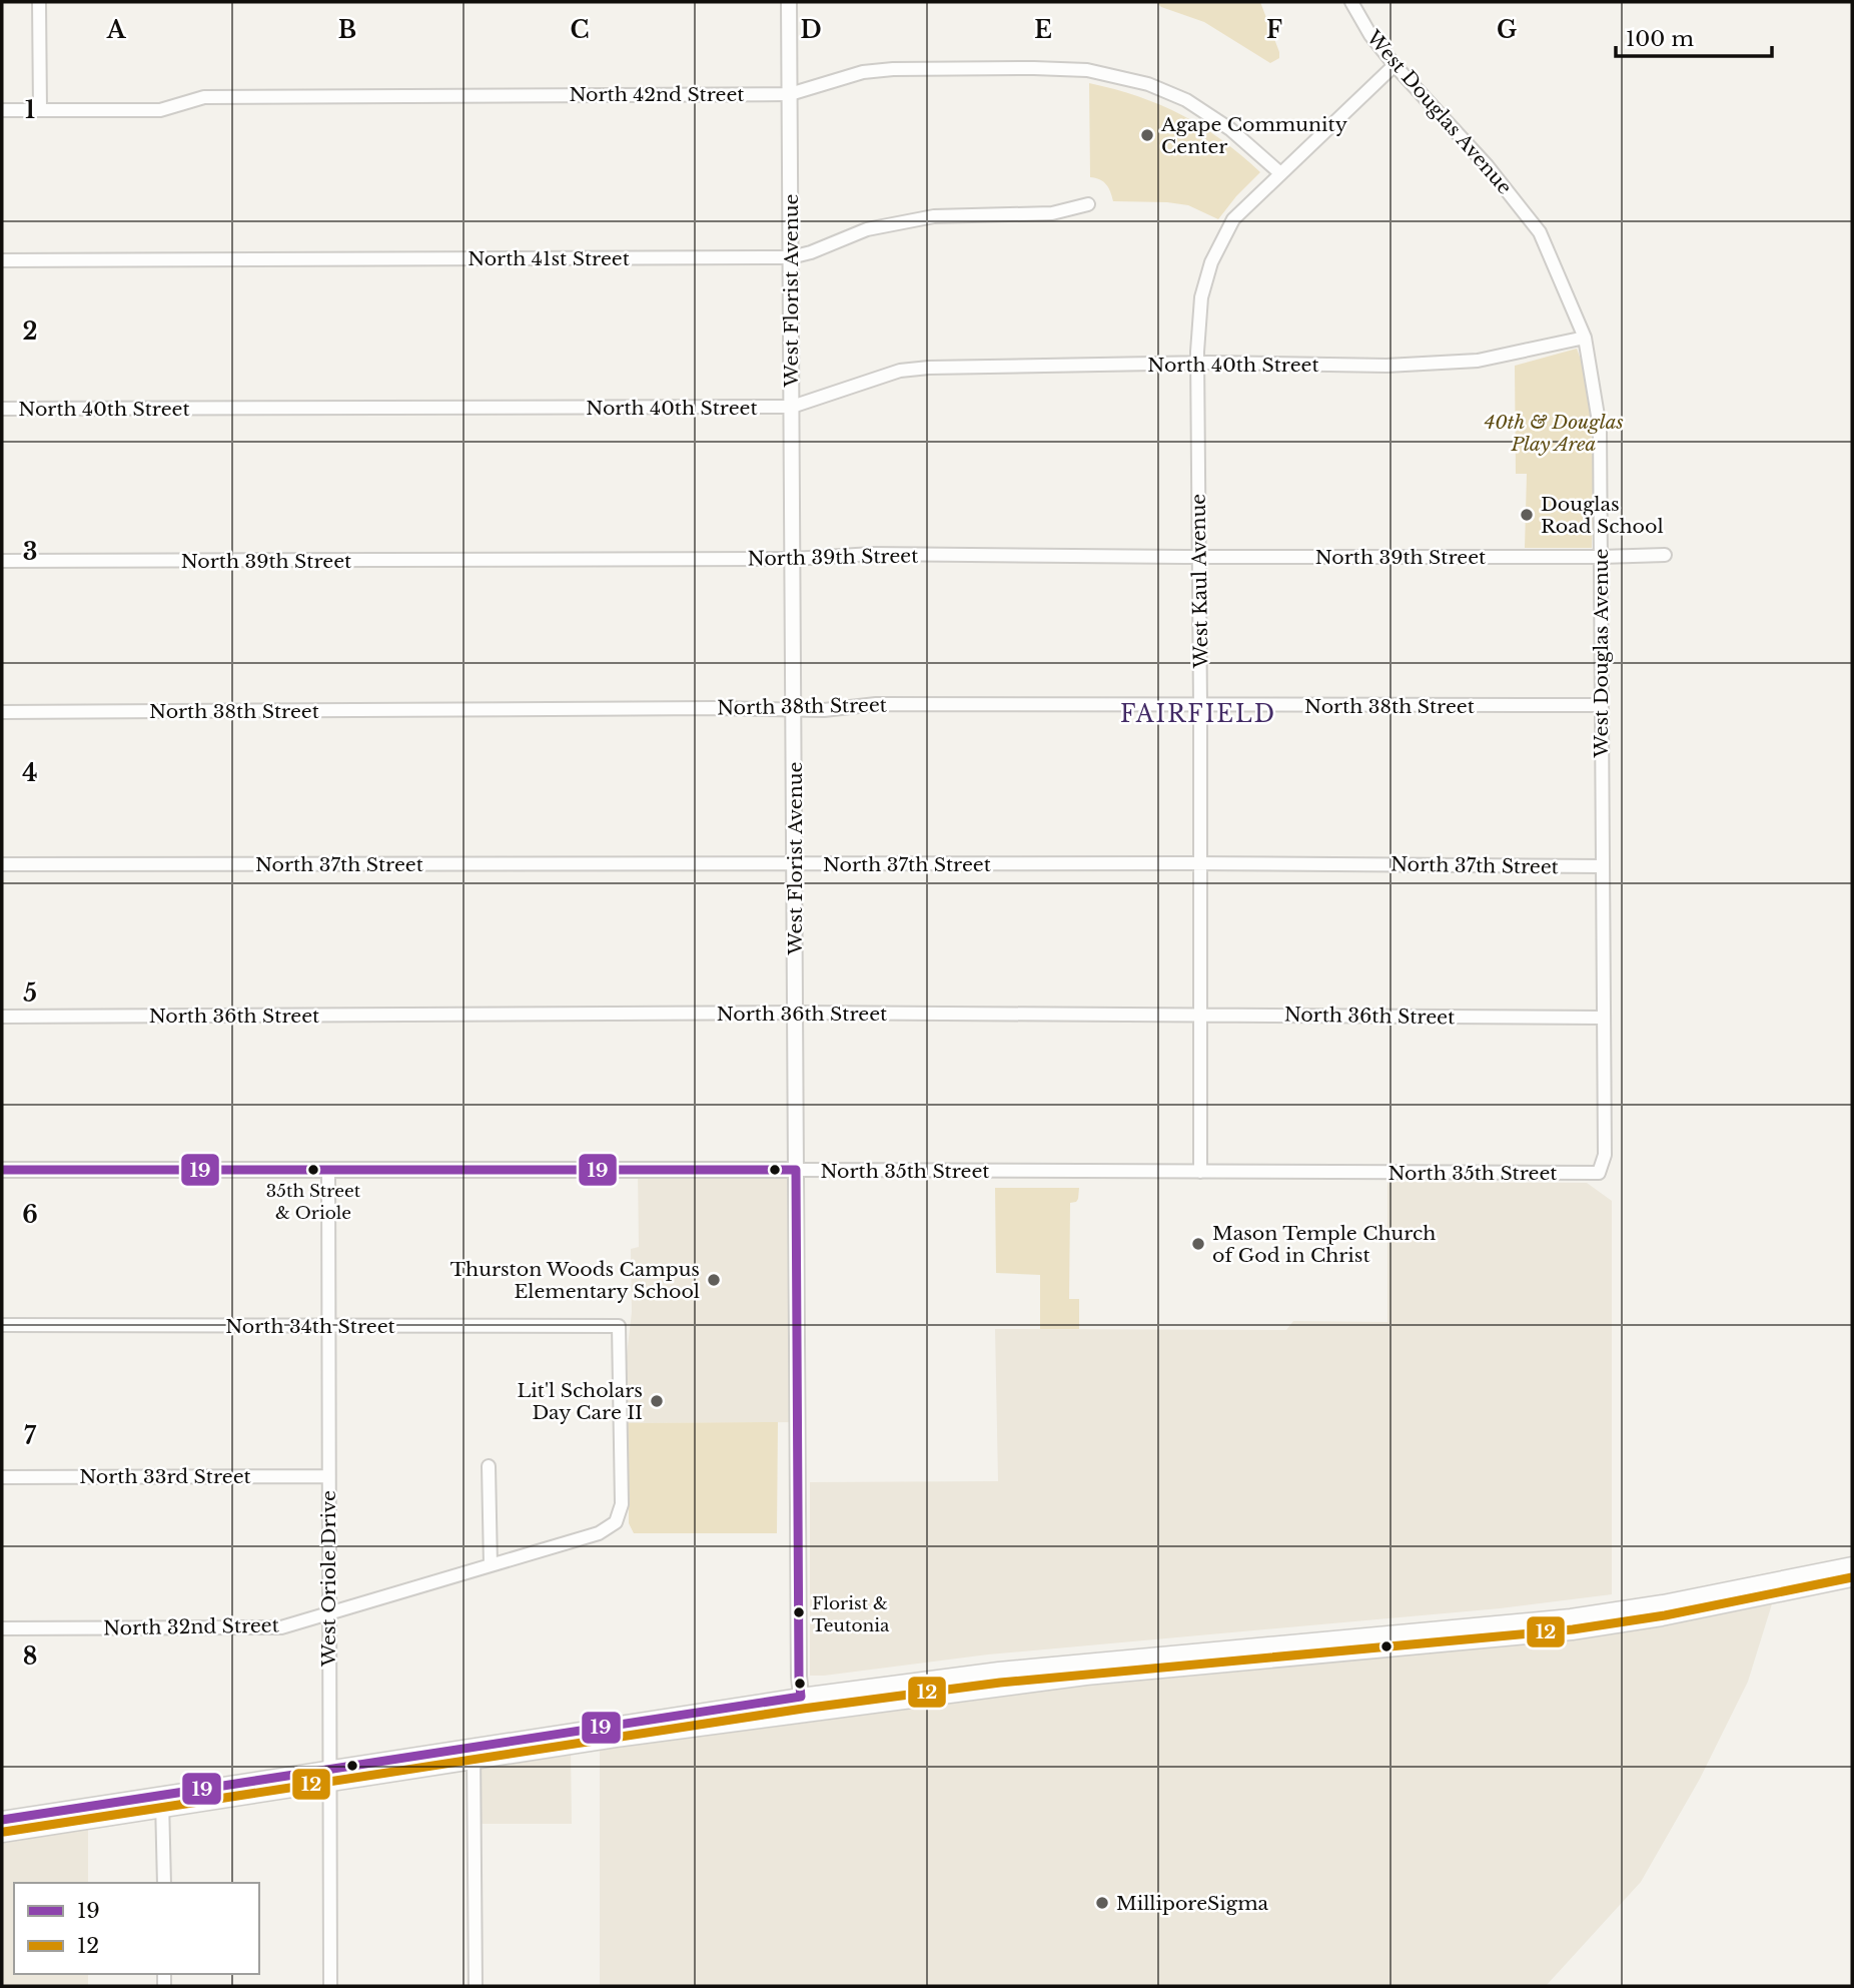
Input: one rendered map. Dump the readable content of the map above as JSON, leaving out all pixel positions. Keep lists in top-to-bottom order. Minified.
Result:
{"streets":{"street":["North 42nd Street","West Douglas Avenue","North 41st Street","West Florist Avenue","North 40th Street","North 39th Street","West Kaul Avenue","North 38th Street","North 37th Street","North 36th Street","North 35th Street","North 34th Street","North 33rd Street","West Oriole Drive","North 32nd Street"]},"crossings":[["North 42nd Street","West Florist Avenue"],["North 42nd Street","West Kaul Avenue"],["West Douglas Avenue","North 40th Street"],["West Douglas Avenue","North 39th Street"],["West Douglas Avenue","West Kaul Avenue"],["West Douglas Avenue","North 38th Street"],["West Douglas Avenue","North 37th Street"],["West Douglas Avenue","North 36th Street"],["West Douglas Avenue","North 35th Street"],["North 41st Street","West Florist Avenue"],["West Florist Avenue","North 40th Street"],["West Florist Avenue","North 39th Street"],["West Florist Avenue","North 38th Street"],["West Florist Avenue","North 37th Street"],["West Florist Avenue","North 36th Street"],["West Florist Avenue","North 35th Street"],["North 40th Street","West Kaul Avenue"],["North 39th Street","West Kaul Avenue"],["West Kaul Avenue","North 38th Street"],["West Kaul Avenue","North 37th Street"],["West Kaul Avenue","North 36th Street"],["West Kaul Avenue","North 35th Street"],["North 35th Street","West Oriole Drive"],["North 34th Street","West Oriole Drive"],["North 34th Street","North 32nd Street"],["North 33rd Street","West Oriole Drive"],["West Oriole Drive","North 32nd Street"]],"districts":["FAIRFIELD"],"parks":["40th & Douglas Play Area"],"places":["Agape Community Center","Douglas Road School","35th Street & Oriole","Mason Temple Church of God in Christ","Thurston Woods Campus Elementary School","Lit'l Scholars Day Care II","Florist & Teutonia","MilliporeSigma"],"lines":["transit line 19","transit line 12"],"legend":["19","12"],"scale_bar":"100 m","grid":{"columns":["A","B","C","D","E","F","G"],"rows":["1","2","3","4","5","6","7","8"]}}
